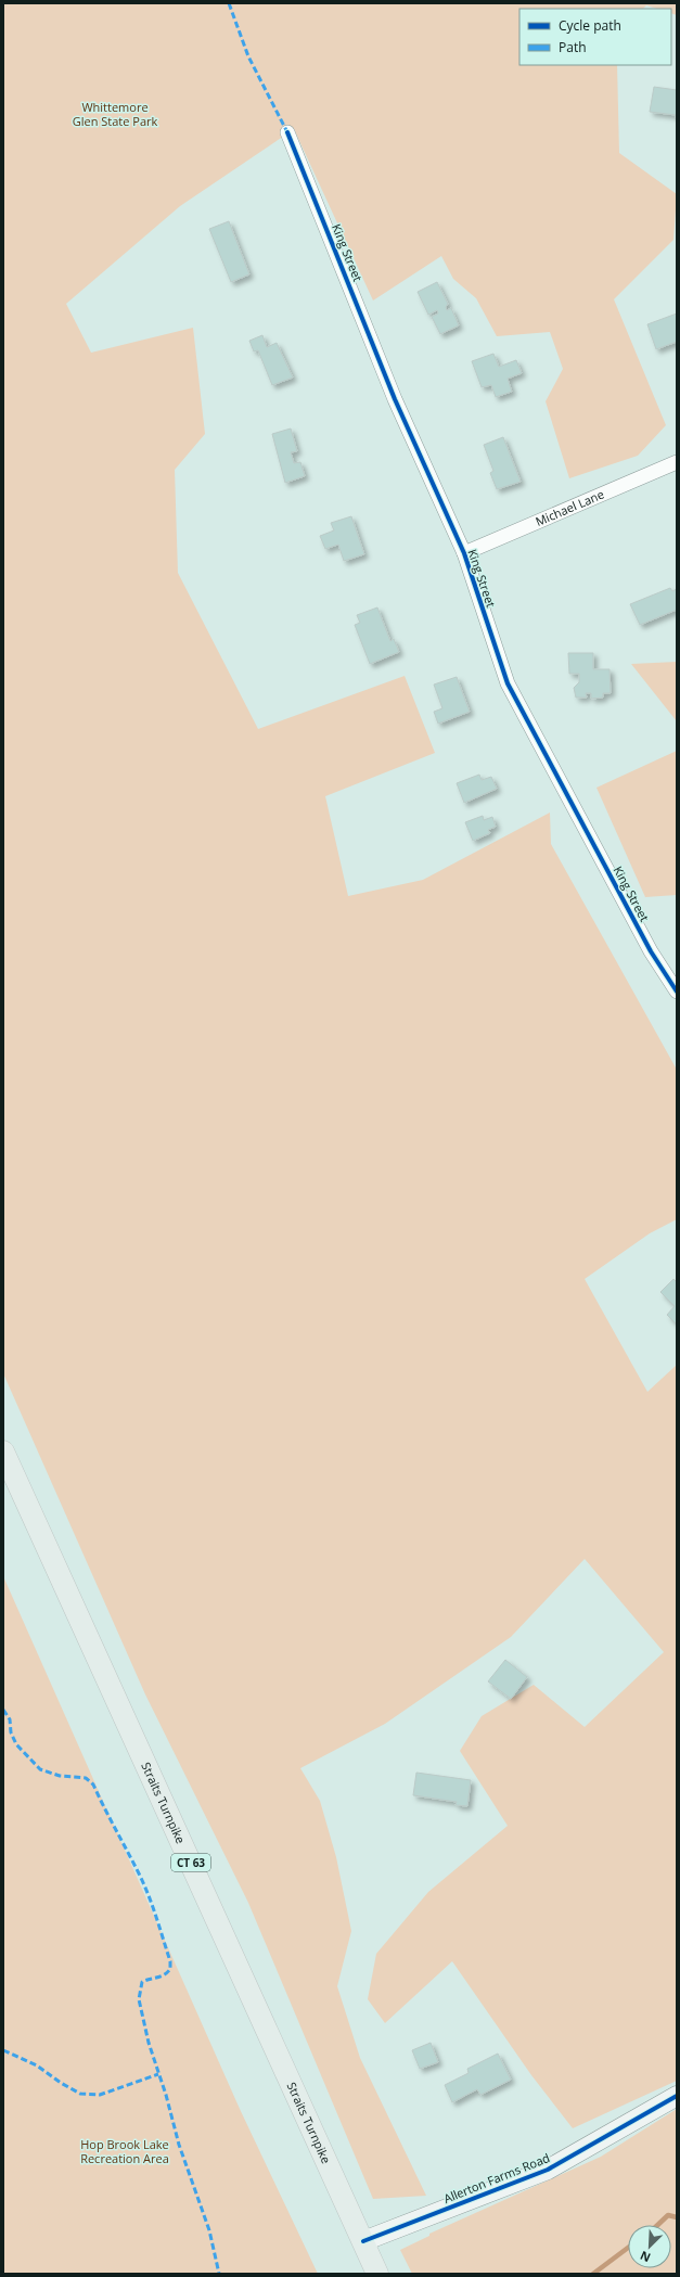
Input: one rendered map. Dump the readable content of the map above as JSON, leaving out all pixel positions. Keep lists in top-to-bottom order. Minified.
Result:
{"streets":{"main road":["Straits Turnpike","CT 63"],"street":["King Street","Michael Lane","Allerton Farms Road"]},"crossings":[["King Street","Michael Lane"],["Straits Turnpike","Allerton Farms Road"]],"parks":["Whittemore Glen State Park","Hop Brook Lake Recreation Area"],"legend":["Cycle path","Path"],"north":"bottom left"}
